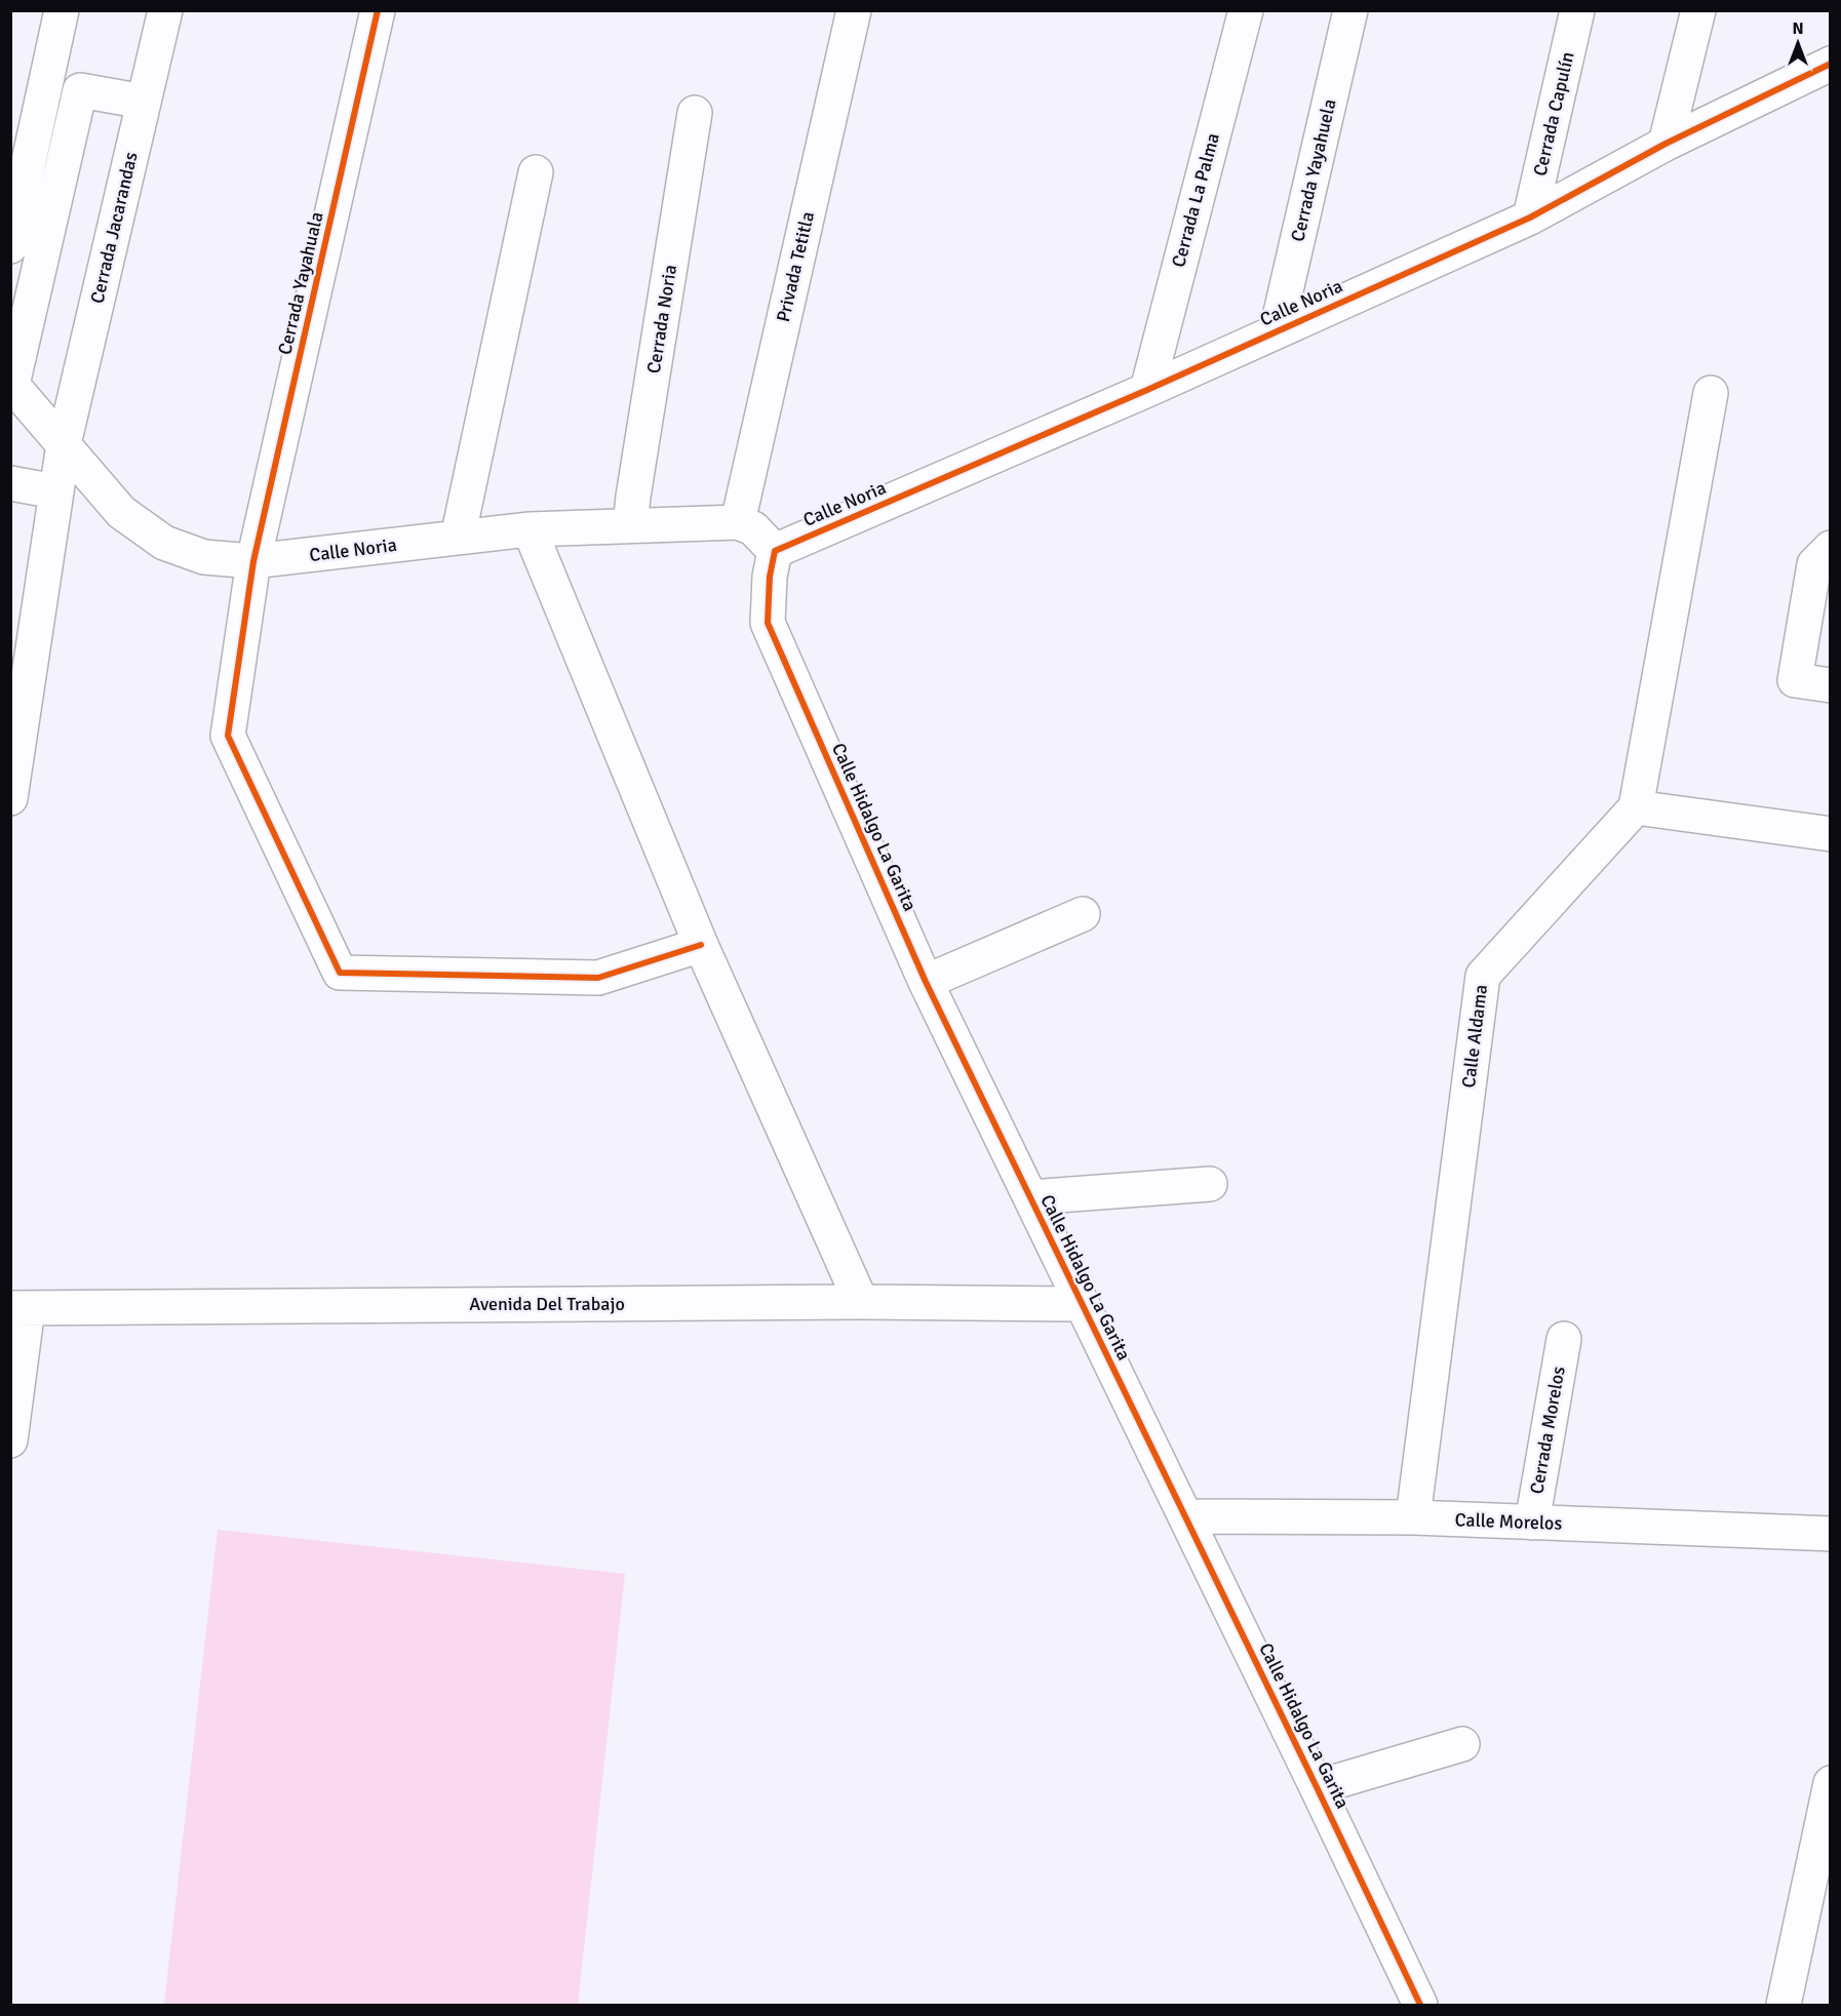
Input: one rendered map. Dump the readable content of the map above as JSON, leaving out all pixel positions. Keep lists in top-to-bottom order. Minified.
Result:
{"streets":{"street":["Cerrada Capulín","Cerrada Yayahuela","Cerrada La Palma","Cerrada Jacarandas","Privada Tetitla","Cerrada Yayahuala","Calle Noria","Cerrada Noria","Calle Hidalgo La Garita","Calle Aldama","Avenida Del Trabajo","Cerrada Morelos","Calle Morelos"]},"crossings":[["Cerrada Capulín","Calle Noria"],["Cerrada Yayahuela","Calle Noria"],["Cerrada La Palma","Calle Noria"],["Cerrada Jacarandas","Calle Noria"],["Privada Tetitla","Calle Noria"],["Cerrada Yayahuala","Calle Noria"],["Calle Noria","Cerrada Noria"],["Calle Noria","Calle Hidalgo La Garita"],["Calle Hidalgo La Garita","Avenida Del Trabajo"],["Calle Hidalgo La Garita","Calle Morelos"],["Calle Aldama","Calle Morelos"],["Cerrada Morelos","Calle Morelos"]],"north":"top"}
